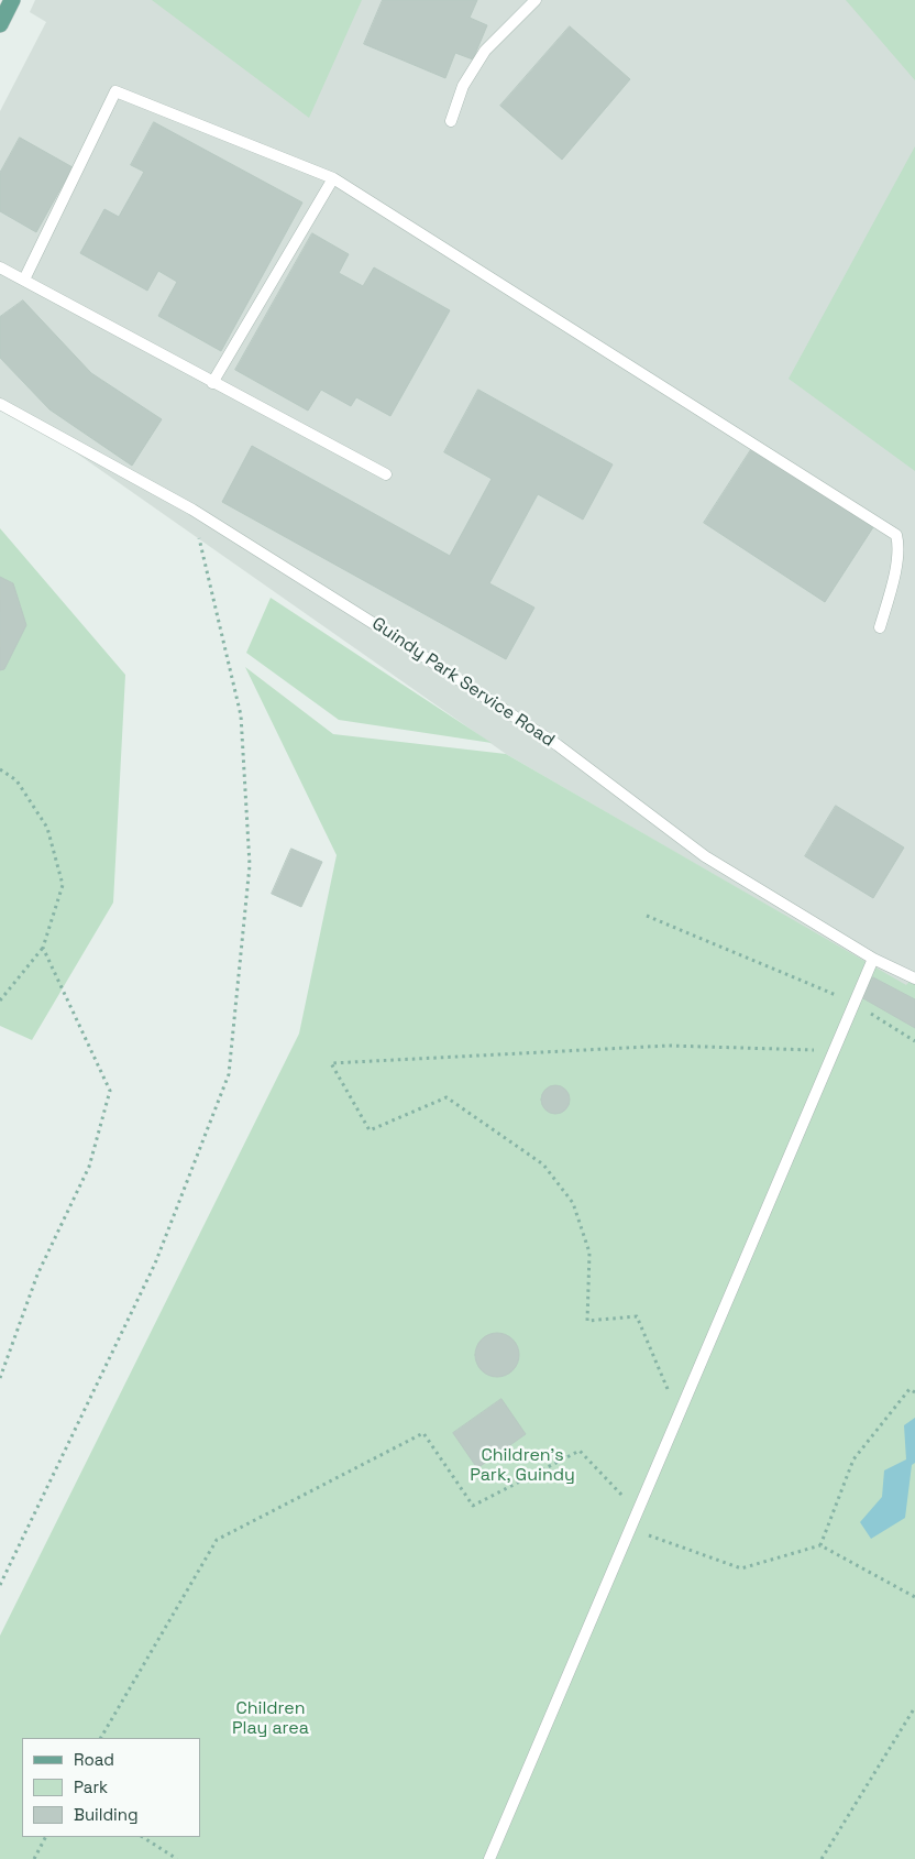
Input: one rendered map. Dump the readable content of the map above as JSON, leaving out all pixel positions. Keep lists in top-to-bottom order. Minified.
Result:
{"streets":{"lane":["Guindy Park Service Road"]},"parks":["Children's Park, Guindy","Children Play area"],"legend":["Road","Park","Building"]}
